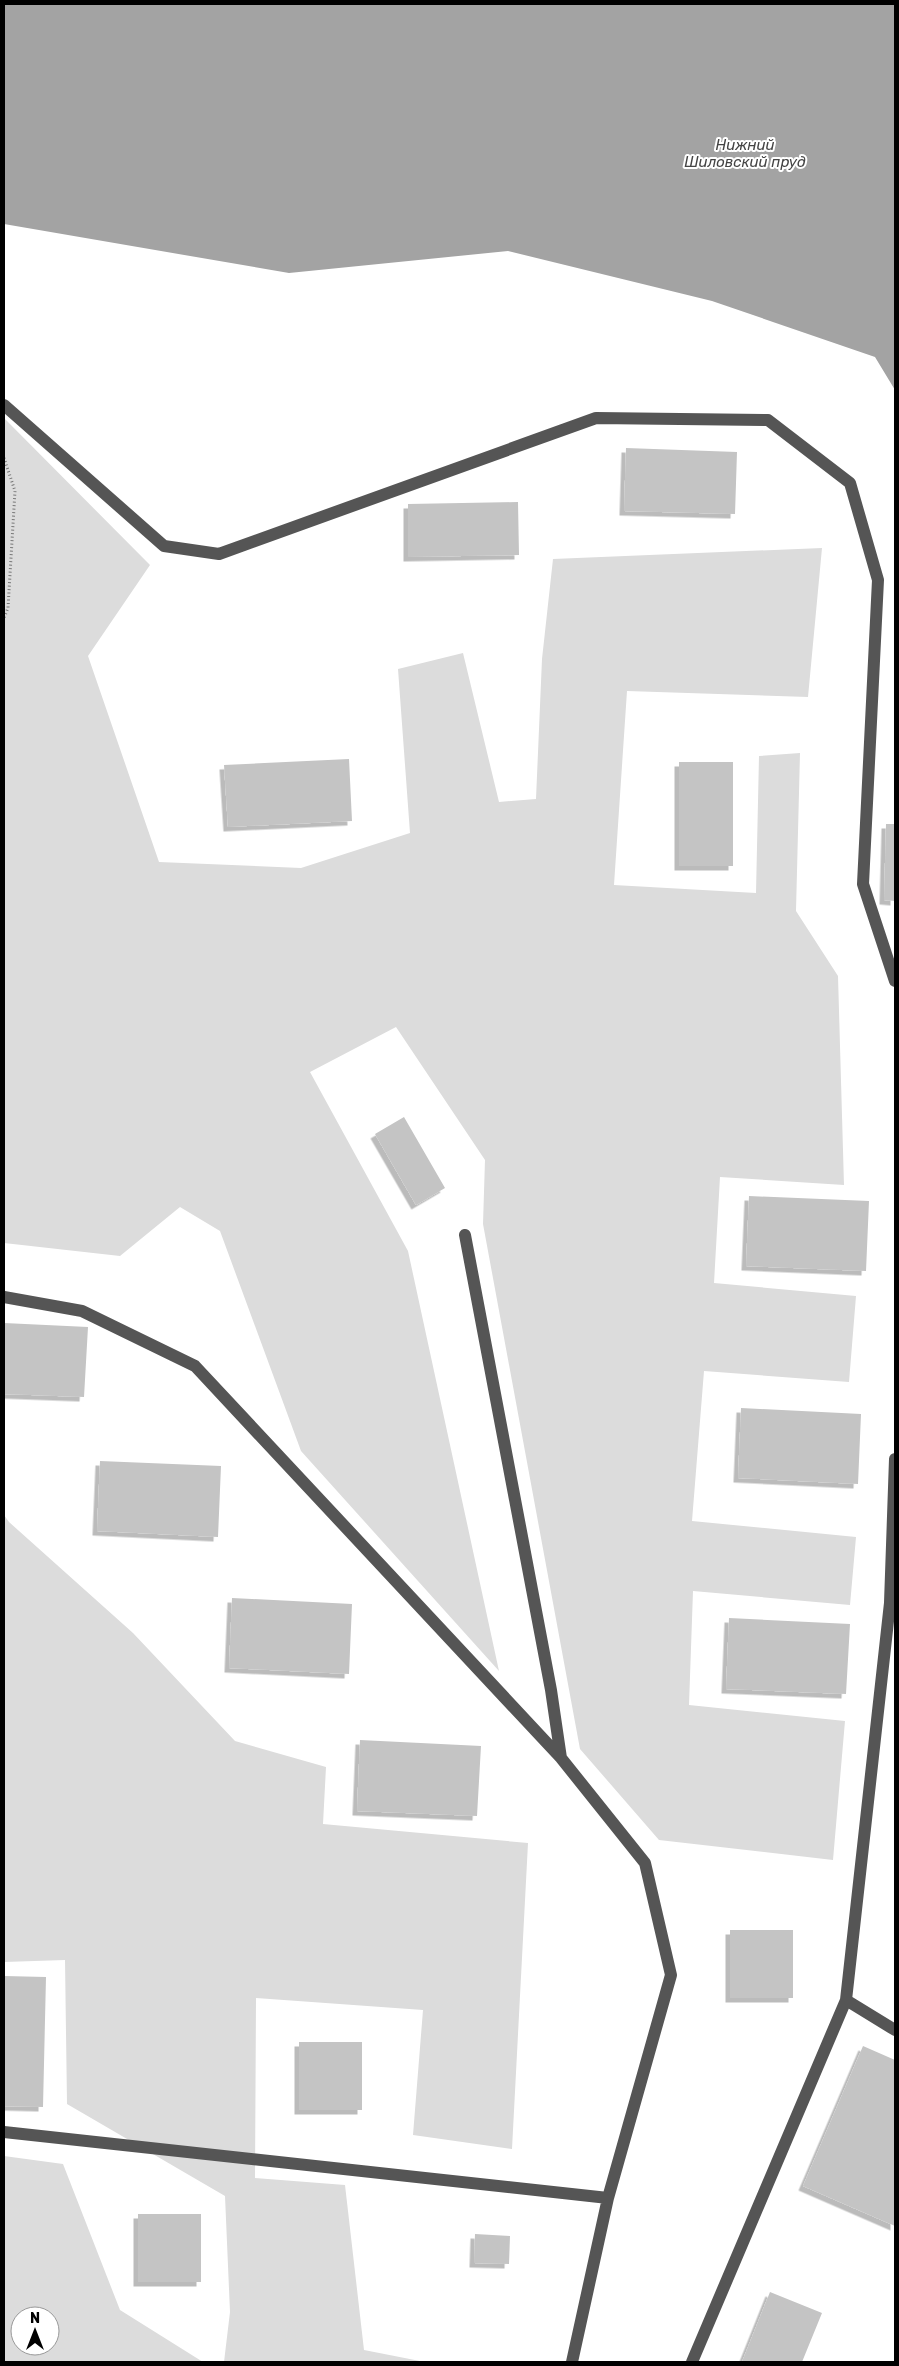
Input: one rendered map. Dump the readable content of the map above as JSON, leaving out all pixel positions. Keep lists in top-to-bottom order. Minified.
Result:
{"water":["Нижний Шиловский пруд"],"north":"top"}
